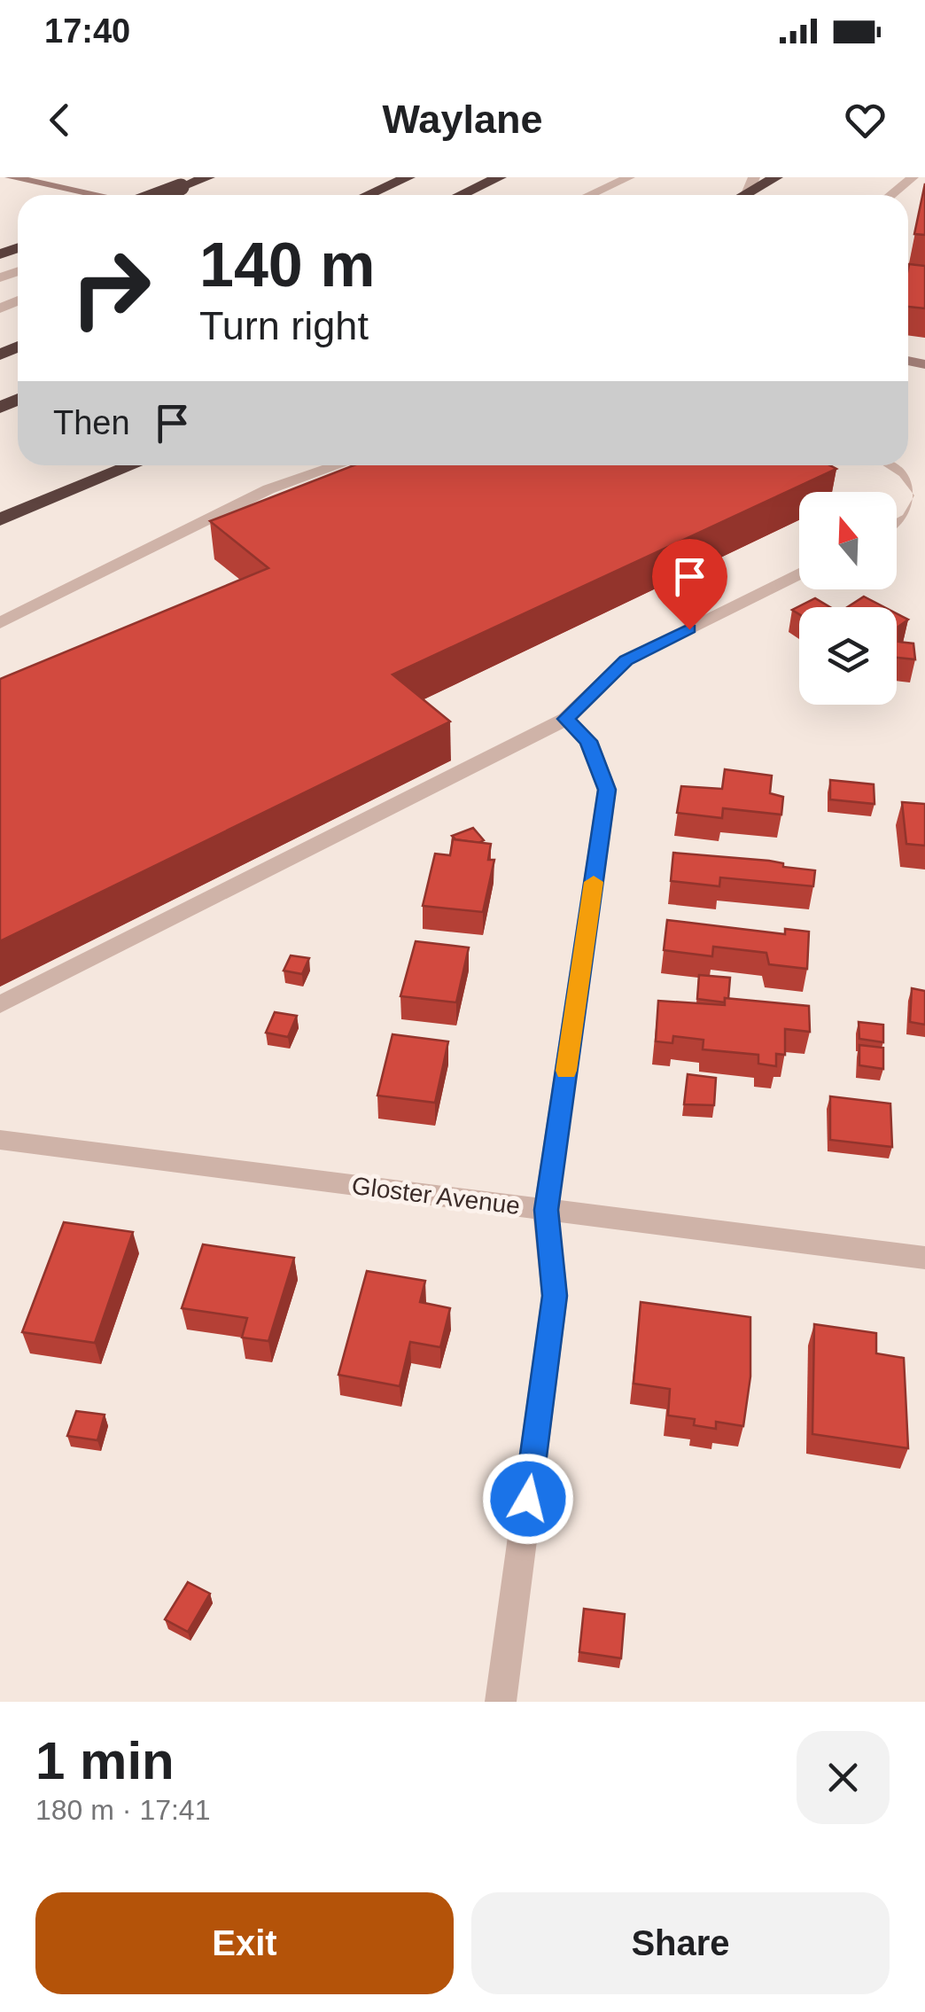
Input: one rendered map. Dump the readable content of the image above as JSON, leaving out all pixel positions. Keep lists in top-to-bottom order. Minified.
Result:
{"streets":{"street":["Gloster Avenue"]},"north":"top","page":{"status":"17:40","header":"Waylane","turn":["140 m","Turn right"],"then":"Then","heading":["1 min","180 m · 17:41"],"buttons":["Exit","Share"]}}
